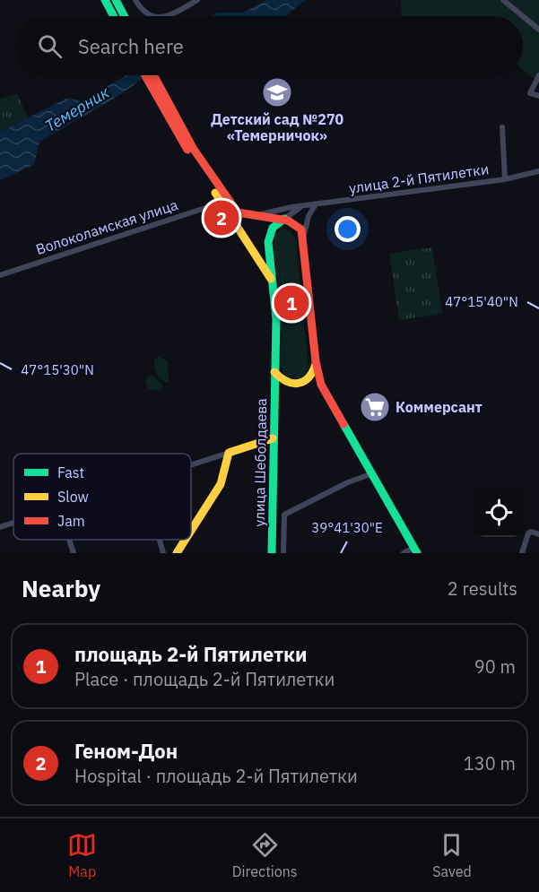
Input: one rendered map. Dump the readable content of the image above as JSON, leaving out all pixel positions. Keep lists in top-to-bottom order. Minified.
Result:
{"streets":{"main road":["улица Шеболдаева"],"street":["улица 2-й Пятилетки","Волоколамская улица"]},"crossings":[["улица 2-й Пятилетки","улица Шеболдаева"]],"water":["Темерник"],"places":{"school or university":["Детский сад №270 «Темерничок»"],"supermarket":["Коммерсант"]},"legend":["Fast","Slow","Jam"],"page":{"search":"Search here","pins":["2","1"],"heading":["Nearby","2 results"],"list":[{"mark":"1","name":"площадь 2-й Пятилетки","note":"Place · площадь 2-й Пятилетки","value":"90 m"},{"mark":"2","name":"Геном-Дон","note":"Hospital · площадь 2-й Пятилетки","value":"130 m"}],"nav":["Map","Directions","Saved"]},"coordinates":["47°15'40\"N","47°15'30\"N","39°41'30\"E"]}
